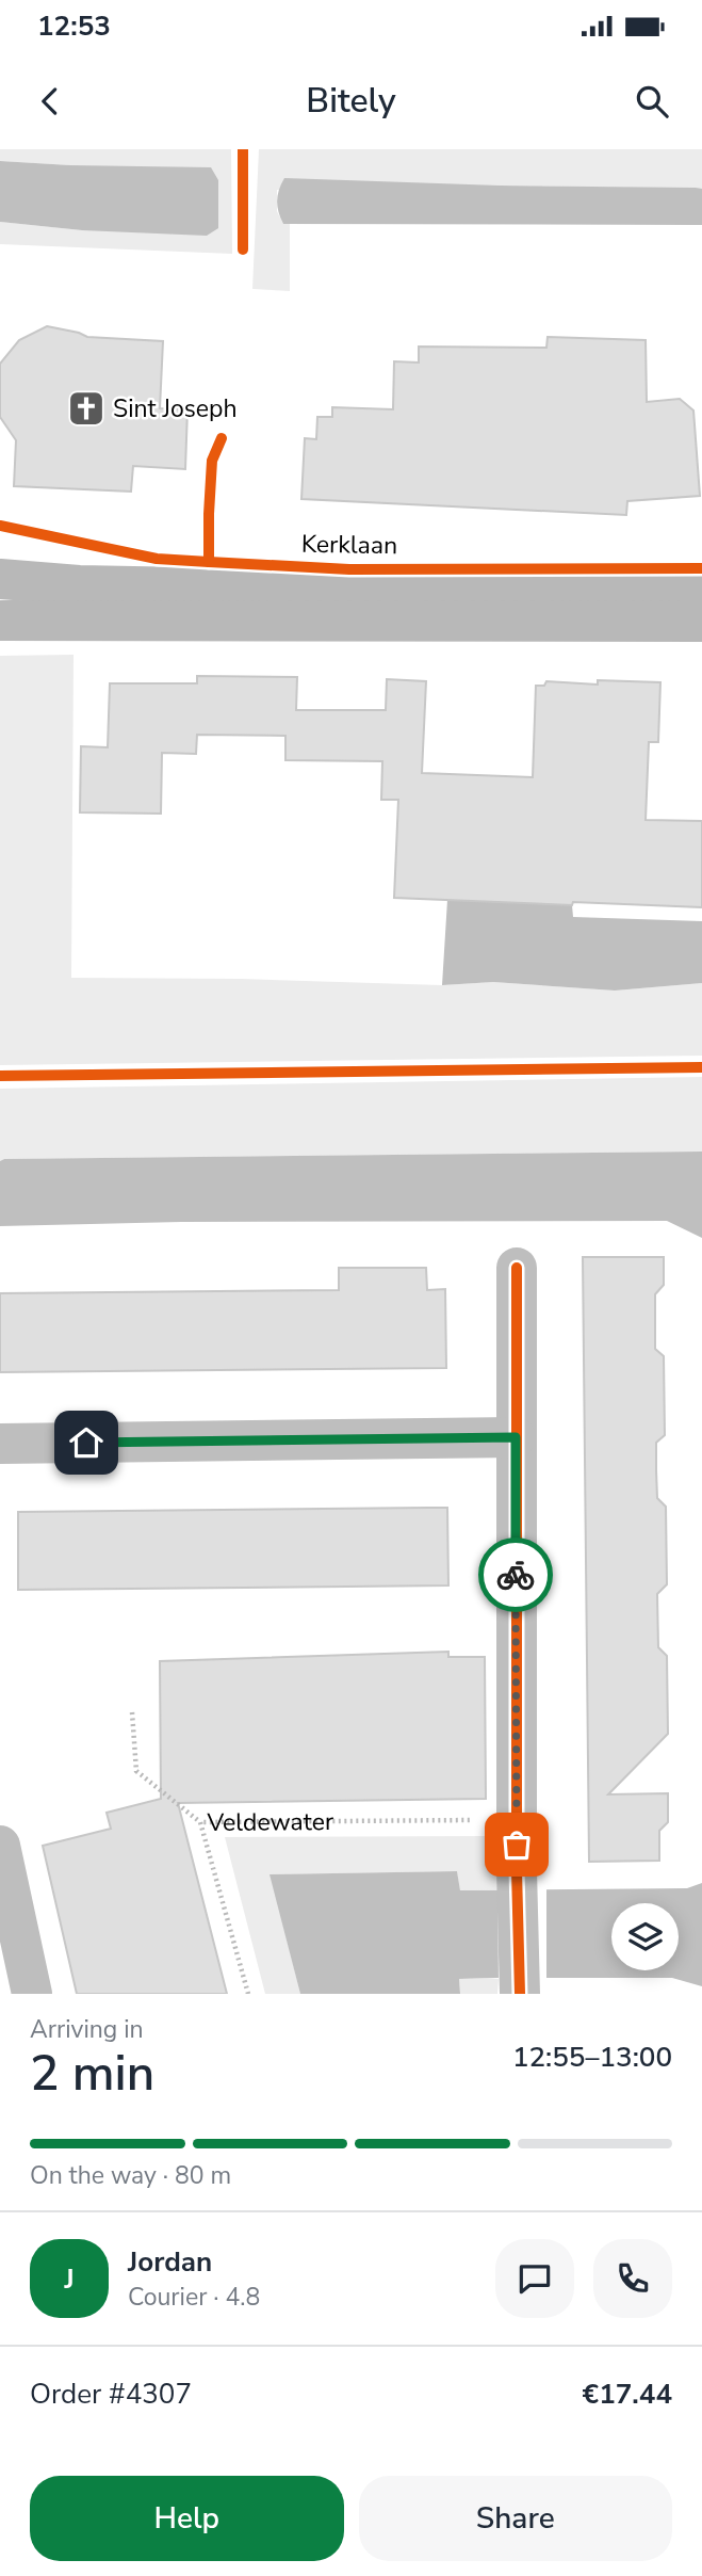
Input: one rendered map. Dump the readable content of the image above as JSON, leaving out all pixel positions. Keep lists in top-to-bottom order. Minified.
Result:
{"streets":{"street":["Kerklaan"],"path":["Veldewater"]},"places":{"church":["Sint Joseph"]},"page":{"status":"12:53","header":"Bitely","heading":["2 min","Arriving in","12:55–13:00"],"panel":["Jordan","Courier · 4.8","Order #4307","€17.44"],"bar":"On the way · 80 m","round":"J","buttons":["Help","Share"]}}
